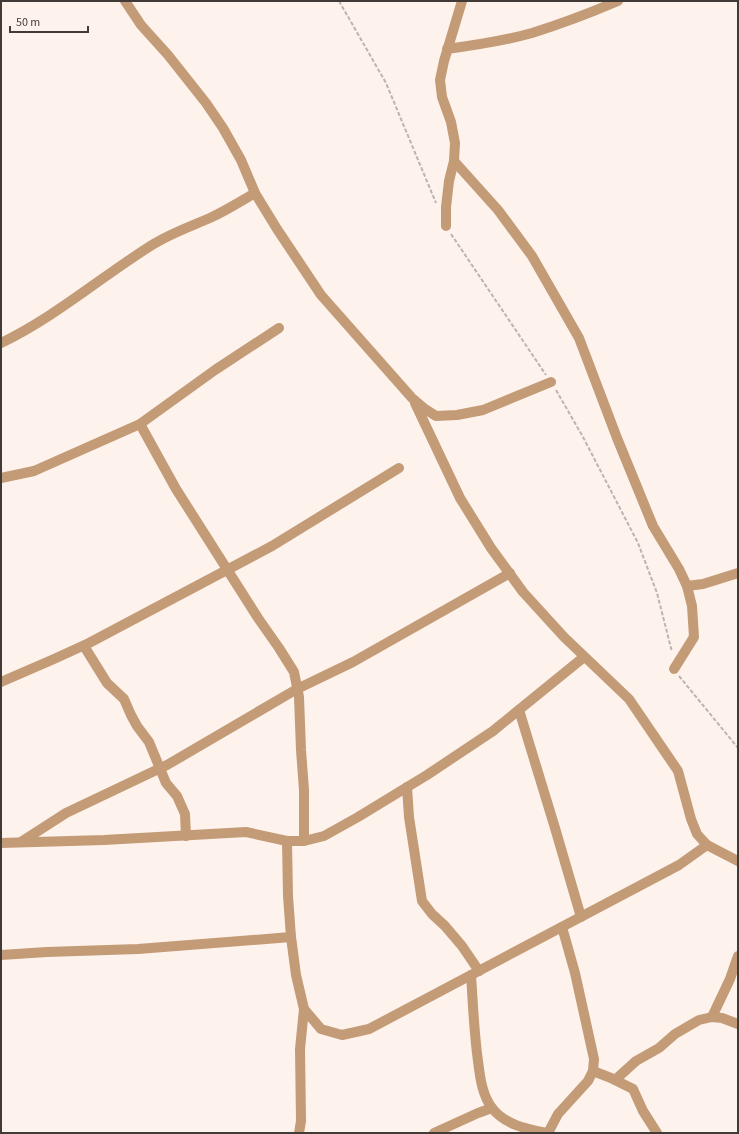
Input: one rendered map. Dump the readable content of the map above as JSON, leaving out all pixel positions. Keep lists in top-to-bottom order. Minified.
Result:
{"scale_bar":"50 m"}
